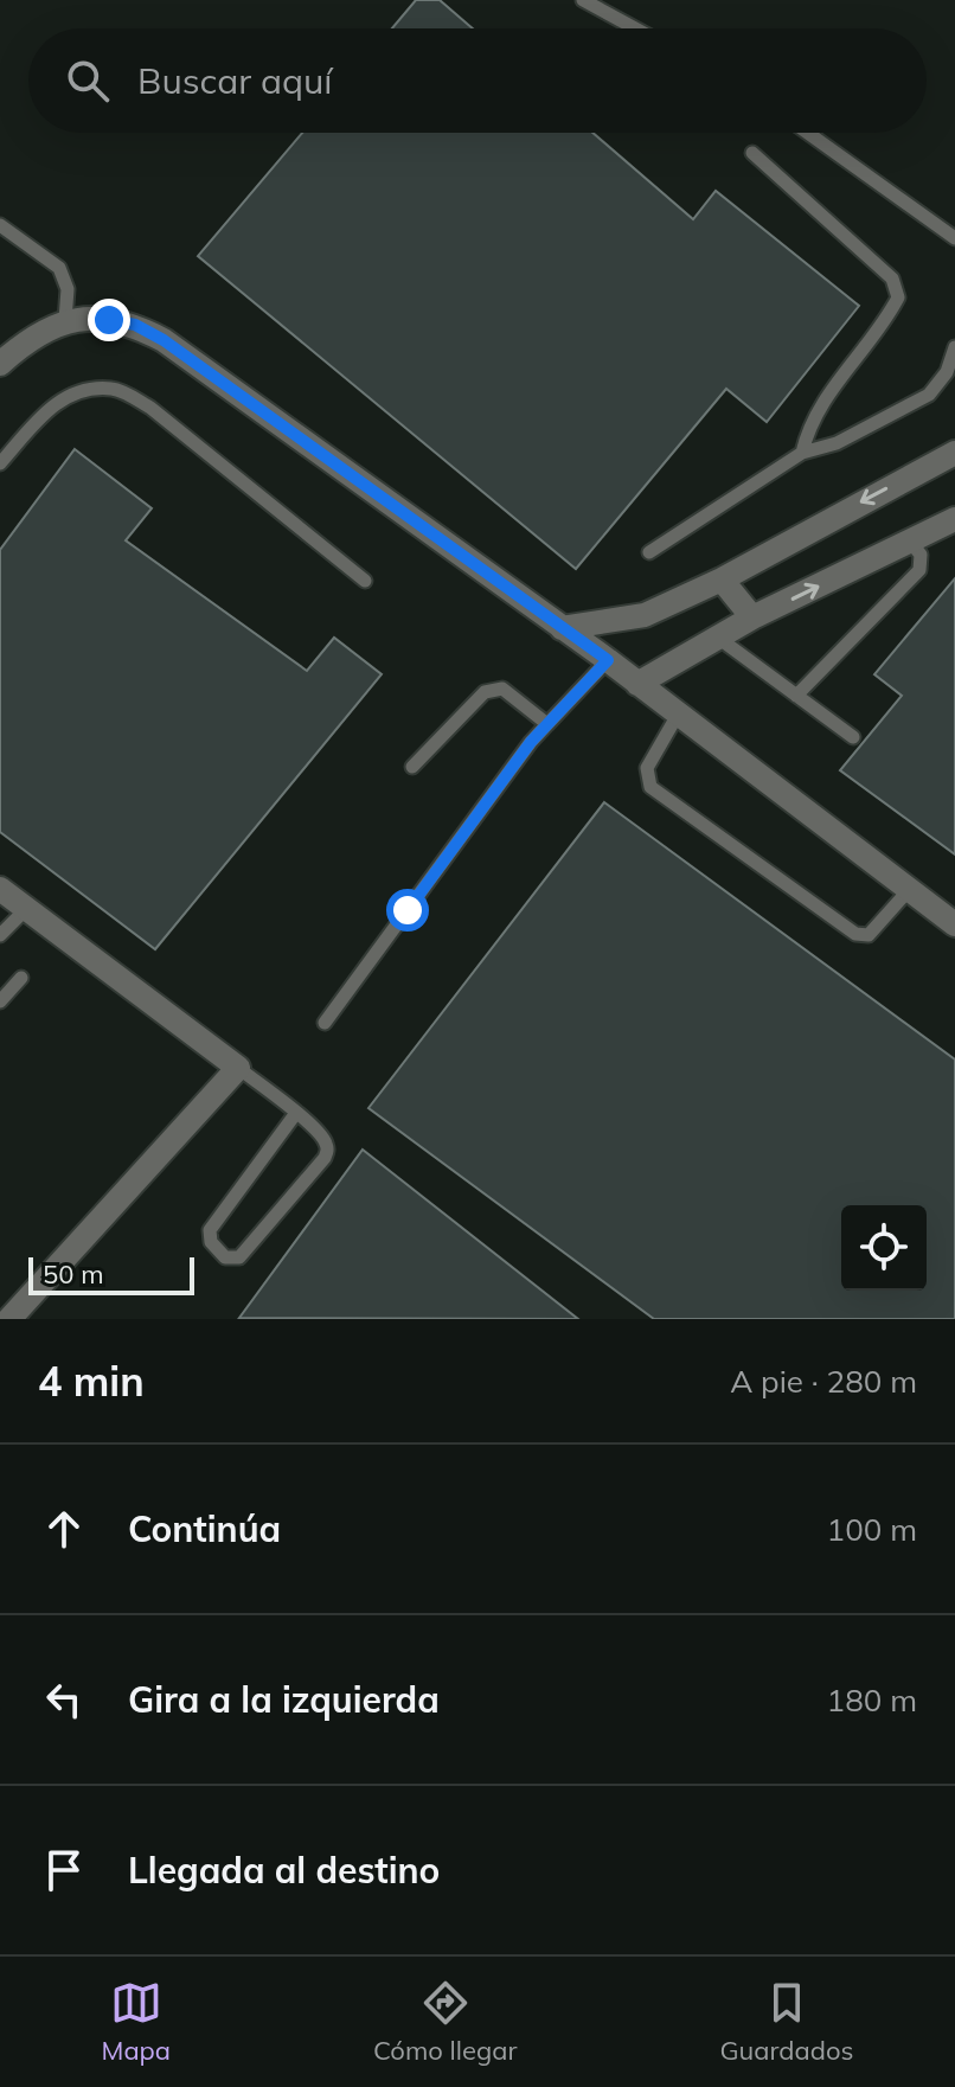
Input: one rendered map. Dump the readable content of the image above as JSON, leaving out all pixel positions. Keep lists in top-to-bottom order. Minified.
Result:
{"scale_bar":"50 m","page":{"search":"Buscar aquí","scale":"50 m","heading":["4 min","A pie · 280 m"],"list":[["Continúa","100 m"],["Gira a la izquierda","180 m"],"Llegada al destino"],"nav":["Mapa","Cómo llegar","Guardados"]}}
